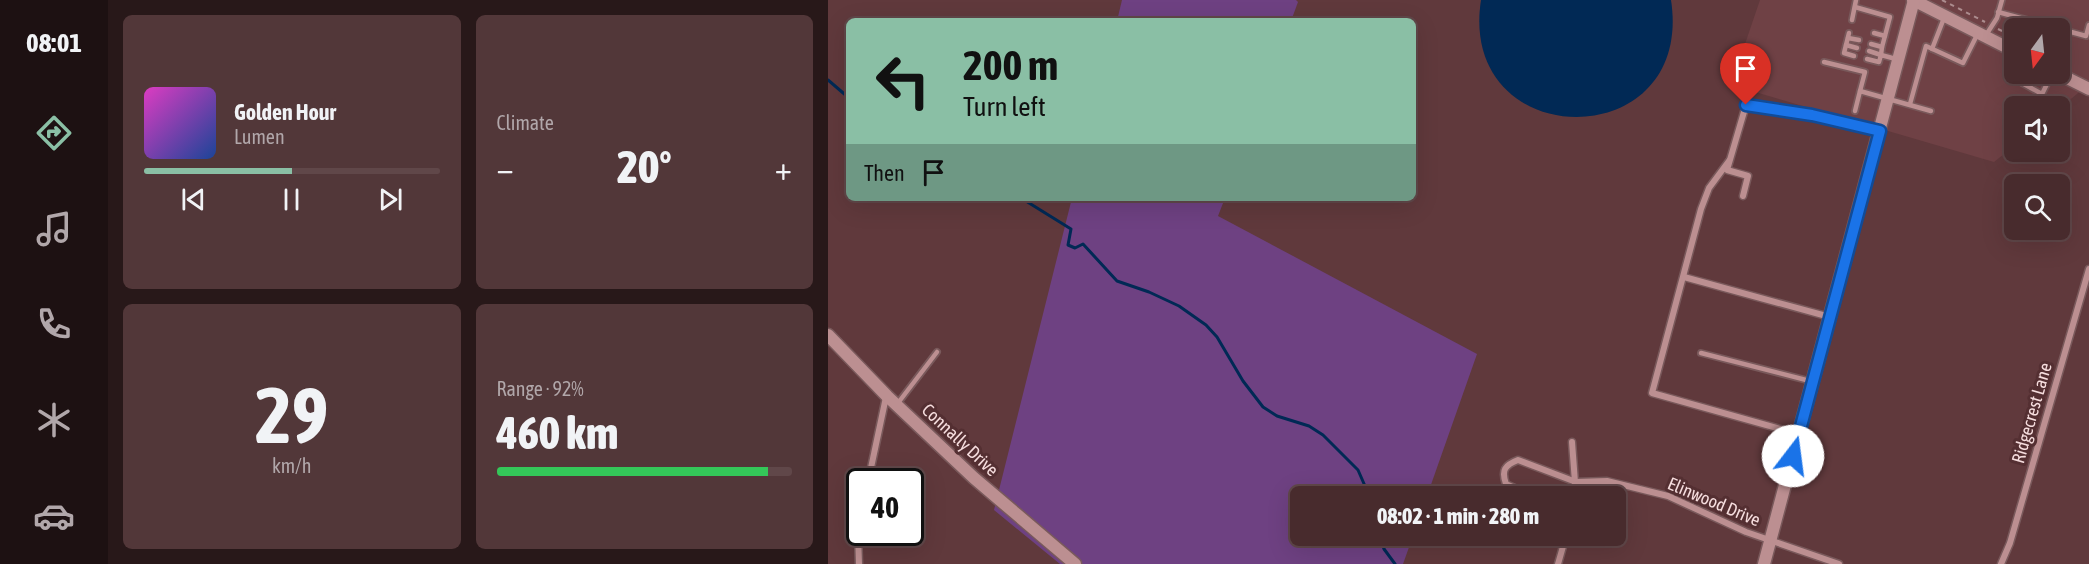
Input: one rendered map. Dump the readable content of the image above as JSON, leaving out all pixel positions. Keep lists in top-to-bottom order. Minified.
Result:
{"streets":{"street":["Ridgecrest Lane","Connally Drive","Elinwood Drive"]},"north":"bottom","page":{"tabs":"08:01","tile":["Climate",["29","km/h"],["Range · 92%","460 km"]],"turn":["200 m","Turn left"],"song":["Golden Hour","Lumen"],"heat":["−","20°","+"],"then":"Then","limit":"40","trip":"08:02 · 1 min · 280 m"}}
